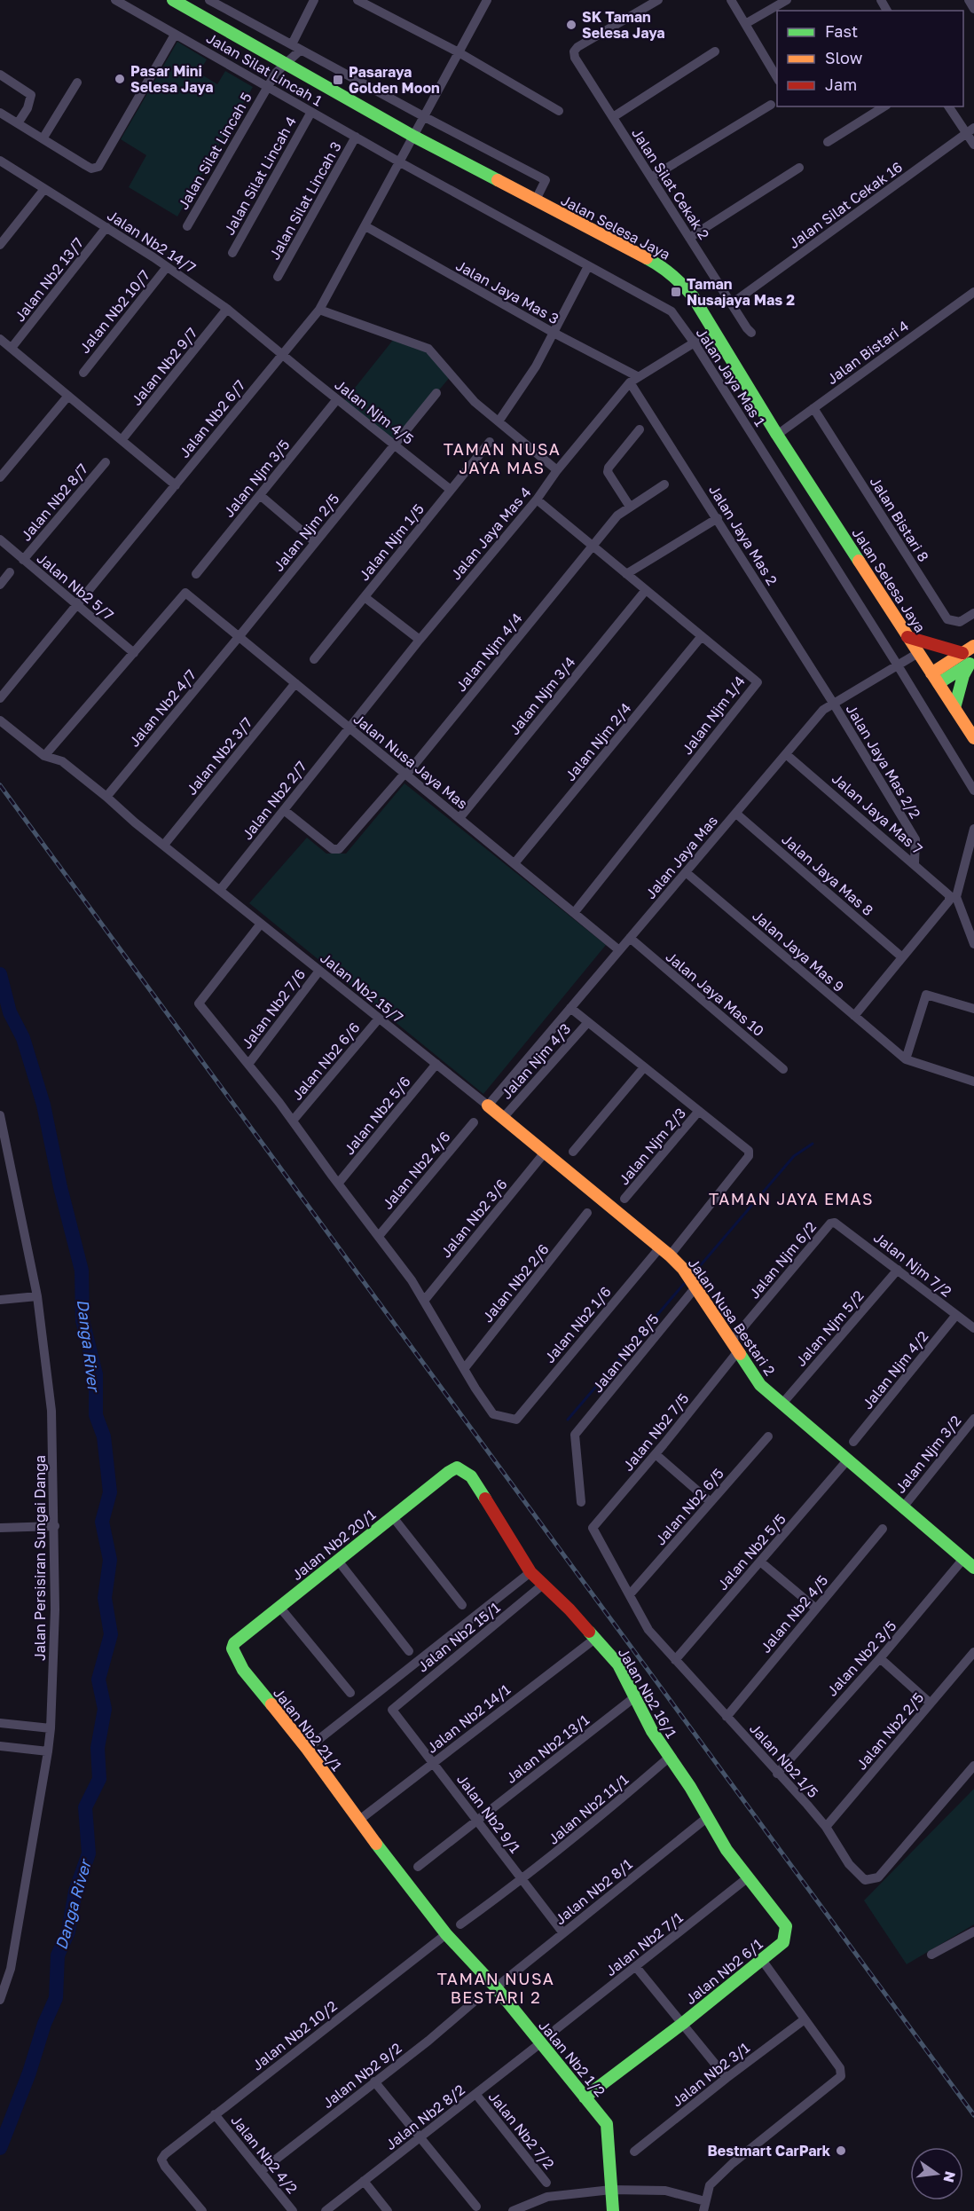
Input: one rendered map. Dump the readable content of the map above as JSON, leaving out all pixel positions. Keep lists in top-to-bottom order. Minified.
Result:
{"streets":{"street":["Jalan Silat Lincah 1","Jalan Silat Lincah 5","Jalan Silat Lincah 4","Jalan Silat Cekak 2","Jalan Silat Lincah 3","Jalan Silat Cekak 16","Jalan Selesa Jaya","Jalan Nb2 14/7","Jalan Nb2 13/7","Jalan Jaya Mas 3","Jalan Nb2 10/7","Jalan Bistari 4","Jalan Nb2 9/7","Jalan Jaya Mas 1","Jalan Njm 4/5","Jalan Nb2 6/7","Jalan Njm 3/5","Jalan Nb2 8/7","Jalan Bistari 8","Jalan Njm 2/5","Jalan Jaya Mas 4","Jalan Jaya Mas 2","Jalan Njm 1/5","Jalan Nb2 5/7","Jalan Njm 4/4","Jalan Njm 3/4","Jalan Nb2 4/7","Jalan Njm 1/4","Jalan Njm 2/4","Jalan Nb2 3/7","Jalan Nusa Jaya Mas","Jalan Jaya Mas 2/2","Jalan Nb2 2/7","Jalan Jaya Mas 7","Jalan Jaya Mas","Jalan Jaya Mas 8","Jalan Jaya Mas 9","Jalan Nb2 15/7","Jalan Jaya Mas 10","Jalan Nb2 7/6","Jalan Nb2 6/6","Jalan Njm 4/3","Jalan Nb2 5/6","Jalan Njm 2/3","Jalan Nb2 4/6","Jalan Nb2 3/6","Jalan Njm 6/2","Jalan Njm 7/2","Jalan Nb2 2/6","Jalan Nusa Bestari 2","Jalan Nb2 1/6","Jalan Njm 5/2","Jalan Nb2 8/5","Jalan Njm 4/2","Jalan Nb2 7/5","Jalan Njm 3/2","Jalan Nb2 6/5","Jalan Nb2 20/1","Jalan Nb2 5/5","Jalan Persisiran Sungai Danga","Jalan Nb2 4/5","Jalan Nb2 15/1","Jalan Nb2 3/5","Jalan Nb2 16/1","Jalan Nb2 14/1","Jalan Nb2 21/1","Jalan Nb2 2/5","Jalan Nb2 13/1","Jalan Nb2 1/5","Jalan Nb2 11/1","Jalan Nb2 9/1","Jalan Nb2 8/1","Jalan Nb2 7/1","Jalan Nb2 6/1","Jalan Nb2 10/2","Jalan Nb2 1/2","Jalan Nb2 3/1","Jalan Nb2 9/2","Jalan Nb2 8/2","Jalan Nb2 7/2","Jalan Nb2 4/2"]},"crossings":[["Jalan Silat Lincah 1","Jalan Silat Lincah 5"],["Jalan Silat Lincah 1","Jalan Silat Lincah 4"],["Jalan Silat Lincah 1","Jalan Silat Lincah 3"],["Jalan Silat Lincah 1","Jalan Jaya Mas 1"],["Jalan Silat Lincah 1","Jalan Nb2 6/7"],["Jalan Silat Lincah 5","Jalan Selesa Jaya"],["Jalan Silat Cekak 2","Jalan Silat Cekak 16"],["Jalan Selesa Jaya","Jalan Bistari 4"],["Jalan Selesa Jaya","Jalan Nb2 6/7"],["Jalan Selesa Jaya","Jalan Jaya Mas 4"],["Jalan Selesa Jaya","Jalan Jaya Mas"],["Jalan Nb2 14/7","Jalan Nb2 13/7"],["Jalan Nb2 14/7","Jalan Nb2 10/7"],["Jalan Nb2 14/7","Jalan Nb2 9/7"],["Jalan Nb2 14/7","Jalan Njm 4/5"],["Jalan Nb2 14/7","Jalan Nb2 6/7"],["Jalan Jaya Mas 3","Jalan Nb2 6/7"],["Jalan Jaya Mas 3","Jalan Jaya Mas 4"],["Jalan Bistari 4","Jalan Bistari 8"],["Jalan Jaya Mas 1","Jalan Nb2 6/7"],["Jalan Jaya Mas 1","Jalan Jaya Mas 4"],["Jalan Jaya Mas 1","Jalan Jaya Mas"],["Jalan Njm 4/5","Jalan Nb2 6/7"],["Jalan Njm 4/5","Jalan Njm 3/5"],["Jalan Njm 4/5","Jalan Njm 2/5"],["Jalan Njm 4/5","Jalan Njm 1/5"],["Jalan Nb2 6/7","Jalan Nb2 5/7"],["Jalan Nb2 8/7","Jalan Nb2 5/7"],["Jalan Njm 2/5","Jalan Nb2 4/7"],["Jalan Njm 2/5","Jalan Nusa Jaya Mas"],["Jalan Jaya Mas 4","Jalan Jaya Mas 2"],["Jalan Jaya Mas 4","Jalan Njm 1/4"],["Jalan Jaya Mas 4","Jalan Nusa Jaya Mas"],["Jalan Jaya Mas 4","Jalan Nb2 2/7"],["Jalan Jaya Mas 2","Jalan Jaya Mas 2/2"],["Jalan Jaya Mas 2","Jalan Jaya Mas"],["Jalan Nb2 5/7","Jalan Nusa Jaya Mas"],["Jalan Njm 4/4","Jalan Njm 1/4"],["Jalan Njm 4/4","Jalan Nusa Jaya Mas"],["Jalan Njm 4/4","Jalan Nb2 2/7"],["Jalan Njm 3/4","Jalan Njm 1/4"],["Jalan Njm 3/4","Jalan Nusa Jaya Mas"],["Jalan Nb2 4/7","Jalan Nusa Jaya Mas"],["Jalan Nb2 4/7","Jalan Nb2 15/7"],["Jalan Njm 1/4","Jalan Njm 2/4"],["Jalan Njm 1/4","Jalan Nusa Jaya Mas"],["Jalan Njm 2/4","Jalan Nusa Jaya Mas"],["Jalan Nb2 3/7","Jalan Nusa Jaya Mas"],["Jalan Nb2 3/7","Jalan Nb2 15/7"],["Jalan Nusa Jaya Mas","Jalan Nb2 2/7"],["Jalan Nusa Jaya Mas","Jalan Jaya Mas"],["Jalan Jaya Mas 2/2","Jalan Jaya Mas 7"],["Jalan Jaya Mas 2/2","Jalan Jaya Mas"],["Jalan Nb2 2/7","Jalan Nb2 15/7"],["Jalan Jaya Mas 7","Jalan Jaya Mas"],["Jalan Jaya Mas 7","Jalan Jaya Mas 8"],["Jalan Jaya Mas","Jalan Jaya Mas 8"],["Jalan Jaya Mas","Jalan Jaya Mas 9"],["Jalan Jaya Mas","Jalan Nb2 15/7"],["Jalan Jaya Mas","Jalan Jaya Mas 10"],["Jalan Jaya Mas","Jalan Nusa Bestari 2"],["Jalan Nb2 15/7","Jalan Nb2 7/6"],["Jalan Nb2 15/7","Jalan Nb2 6/6"],["Jalan Nb2 15/7","Jalan Nb2 5/6"],["Jalan Nb2 15/7","Jalan Nusa Bestari 2"],["Jalan Njm 4/3","Jalan Nusa Bestari 2"],["Jalan Njm 2/3","Jalan Nb2 1/6"],["Jalan Nb2 3/6","Jalan Nusa Bestari 2"],["Jalan Njm 6/2","Jalan Njm 7/2"],["Jalan Njm 6/2","Jalan Nusa Bestari 2"],["Jalan Njm 6/2","Jalan Nb2 7/5"],["Jalan Njm 7/2","Jalan Njm 5/2"],["Jalan Njm 7/2","Jalan Njm 4/2"],["Jalan Nb2 2/6","Jalan Nb2 1/6"],["Jalan Nusa Bestari 2","Jalan Nb2 1/6"],["Jalan Nusa Bestari 2","Jalan Njm 5/2"],["Jalan Nusa Bestari 2","Jalan Nb2 8/5"],["Jalan Nusa Bestari 2","Jalan Nb2 7/5"],["Jalan Nusa Bestari 2","Jalan Njm 3/2"],["Jalan Nusa Bestari 2","Jalan Nb2 5/5"],["Jalan Nusa Bestari 2","Jalan Nb2 3/5"],["Jalan Nb2 7/5","Jalan Nb2 1/5"],["Jalan Nb2 6/5","Jalan Nb2 1/5"],["Jalan Nb2 20/1","Jalan Nb2 16/1"],["Jalan Nb2 20/1","Jalan Nb2 21/1"],["Jalan Nb2 5/5","Jalan Nb2 1/5"],["Jalan Nb2 4/5","Jalan Nb2 1/5"],["Jalan Nb2 15/1","Jalan Nb2 16/1"],["Jalan Nb2 15/1","Jalan Nb2 9/1"],["Jalan Nb2 3/5","Jalan Nb2 1/5"],["Jalan Nb2 16/1","Jalan Nb2 14/1"],["Jalan Nb2 16/1","Jalan Nb2 13/1"],["Jalan Nb2 16/1","Jalan Nb2 11/1"],["Jalan Nb2 16/1","Jalan Nb2 8/1"],["Jalan Nb2 16/1","Jalan Nb2 7/1"],["Jalan Nb2 16/1","Jalan Nb2 6/1"],["Jalan Nb2 14/1","Jalan Nb2 21/1"],["Jalan Nb2 14/1","Jalan Nb2 9/1"],["Jalan Nb2 14/1","Jalan Nb2 1/2"],["Jalan Nb2 21/1","Jalan Nb2 1/2"],["Jalan Nb2 2/5","Jalan Nb2 1/5"],["Jalan Nb2 13/1","Jalan Nb2 9/1"],["Jalan Nb2 11/1","Jalan Nb2 9/1"],["Jalan Nb2 9/1","Jalan Nb2 8/1"],["Jalan Nb2 8/1","Jalan Nb2 1/2"],["Jalan Nb2 6/1","Jalan Nb2 1/2"],["Jalan Nb2 10/2","Jalan Nb2 1/2"],["Jalan Nb2 10/2","Jalan Nb2 4/2"],["Jalan Nb2 1/2","Jalan Nb2 8/2"],["Jalan Nb2 9/2","Jalan Nb2 4/2"],["Jalan Nb2 8/2","Jalan Nb2 7/2"]],"districts":["TAMAN NUSA JAYA MAS","TAMAN JAYA EMAS","TAMAN NUSA BESTARI 2"],"water":["Danga River"],"places":{"other":["SK Taman Selesa Jaya","Pasar Mini Selesa Jaya","Bestmart CarPark"],"transit":["Pasaraya Golden Moon","Taman Nusajaya Mas 2"]},"legend":["Fast","Slow","Jam"],"north":"right"}
